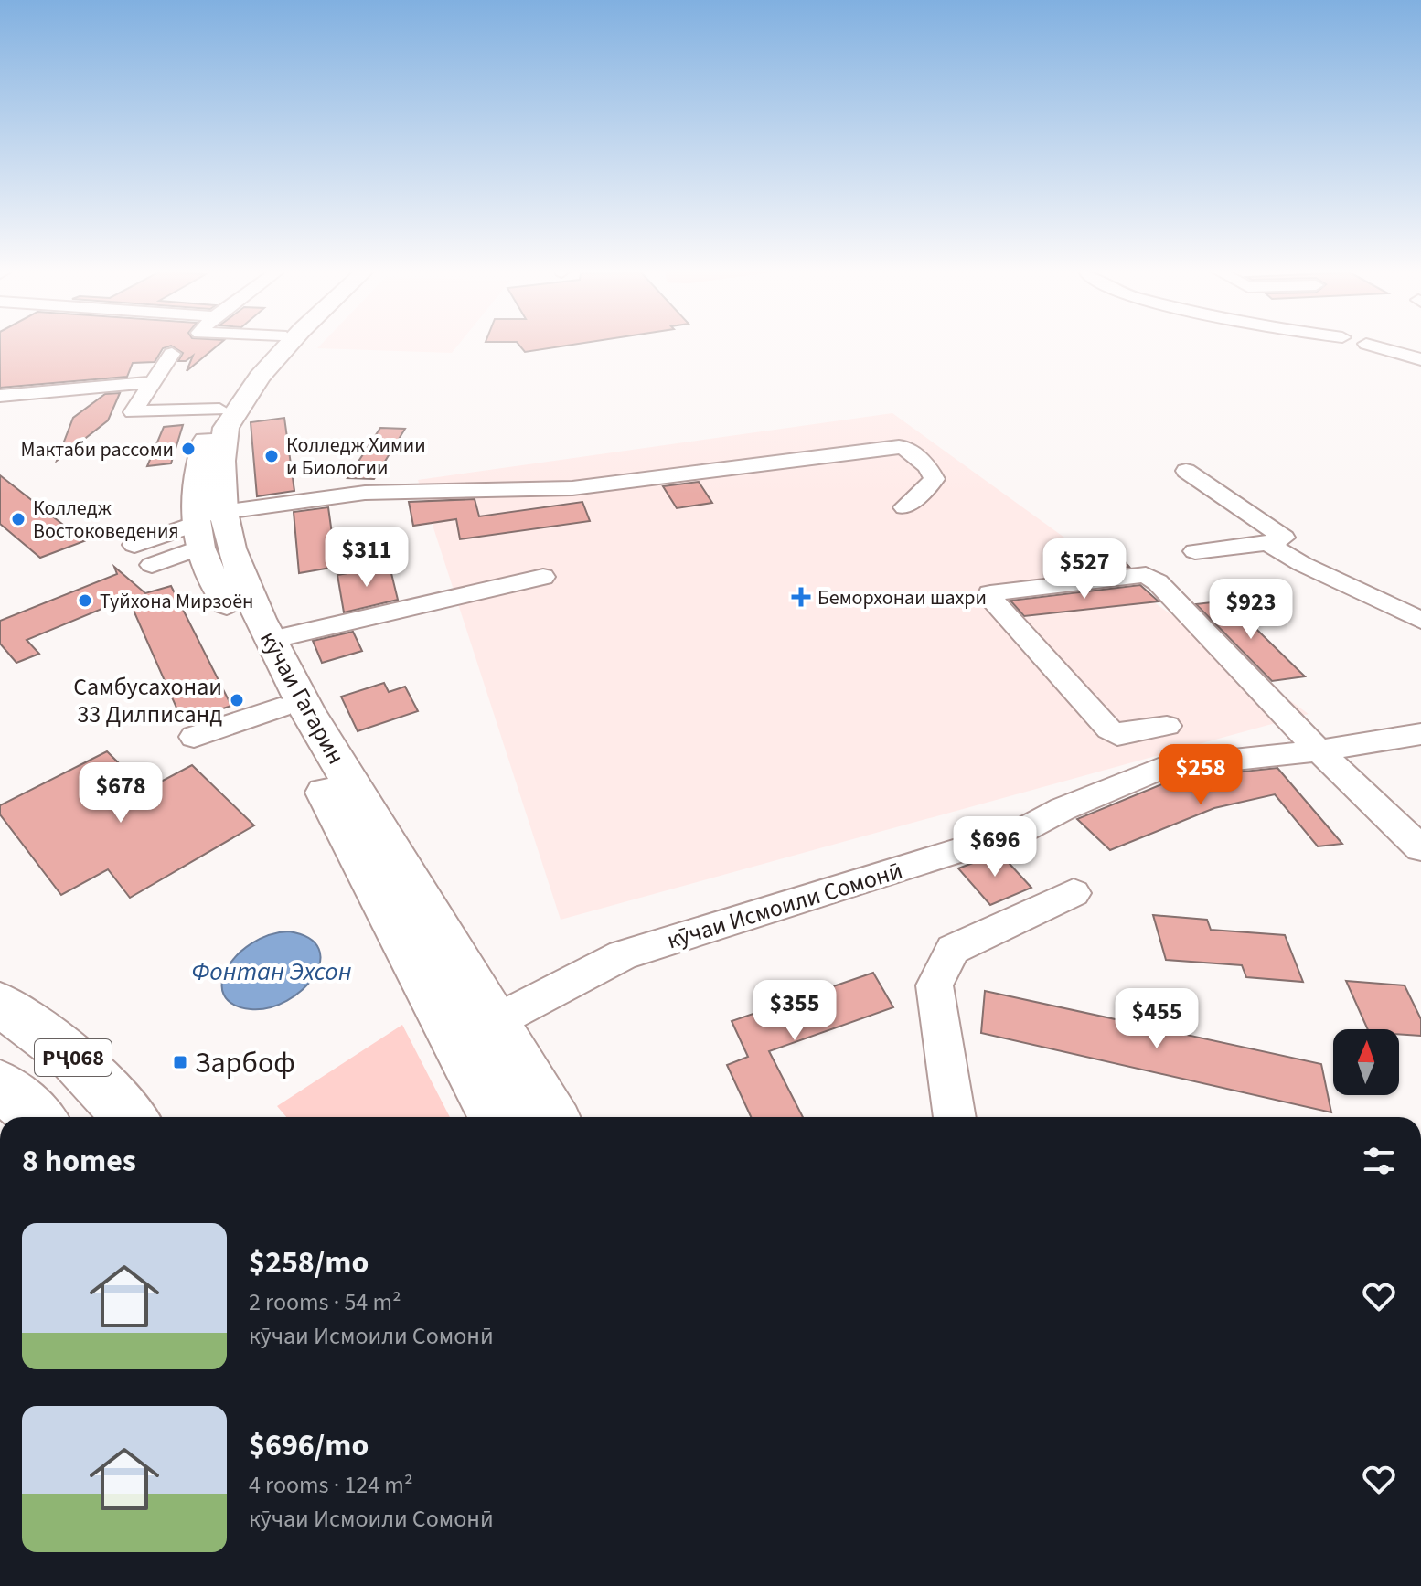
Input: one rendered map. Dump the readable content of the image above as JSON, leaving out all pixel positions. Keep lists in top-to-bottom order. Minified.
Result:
{"streets":{"main road":["кӯчаи Гагарин","РҶ068"],"street":["кӯчаи Исмоили Сомонӣ"]},"crossings":[["кӯчаи Гагарин","кӯчаи Исмоили Сомонӣ"]],"water":["Фонтан Эхсон"],"places":{"other":["Мактаби рассоми","Колледж Химии и Биологии","Колледж Востоковедения","Туйхона Мирзоён","Самбусахонаи 33 Дилписанд"],"health":["Беморхонаи шахри"],"transit":["Зарбоф"]},"north":"top","page":{"price":["$311","$527","$923","$258","$678","$696","$355","$455"],"heading":"8 homes","list":[{"name":"$258/mo","note":"2 rooms · 54 m² · кӯчаи Исмоили Сомонӣ"},{"name":"$696/mo","note":"4 rooms · 124 m² · кӯчаи Исмоили Сомонӣ"}]}}
